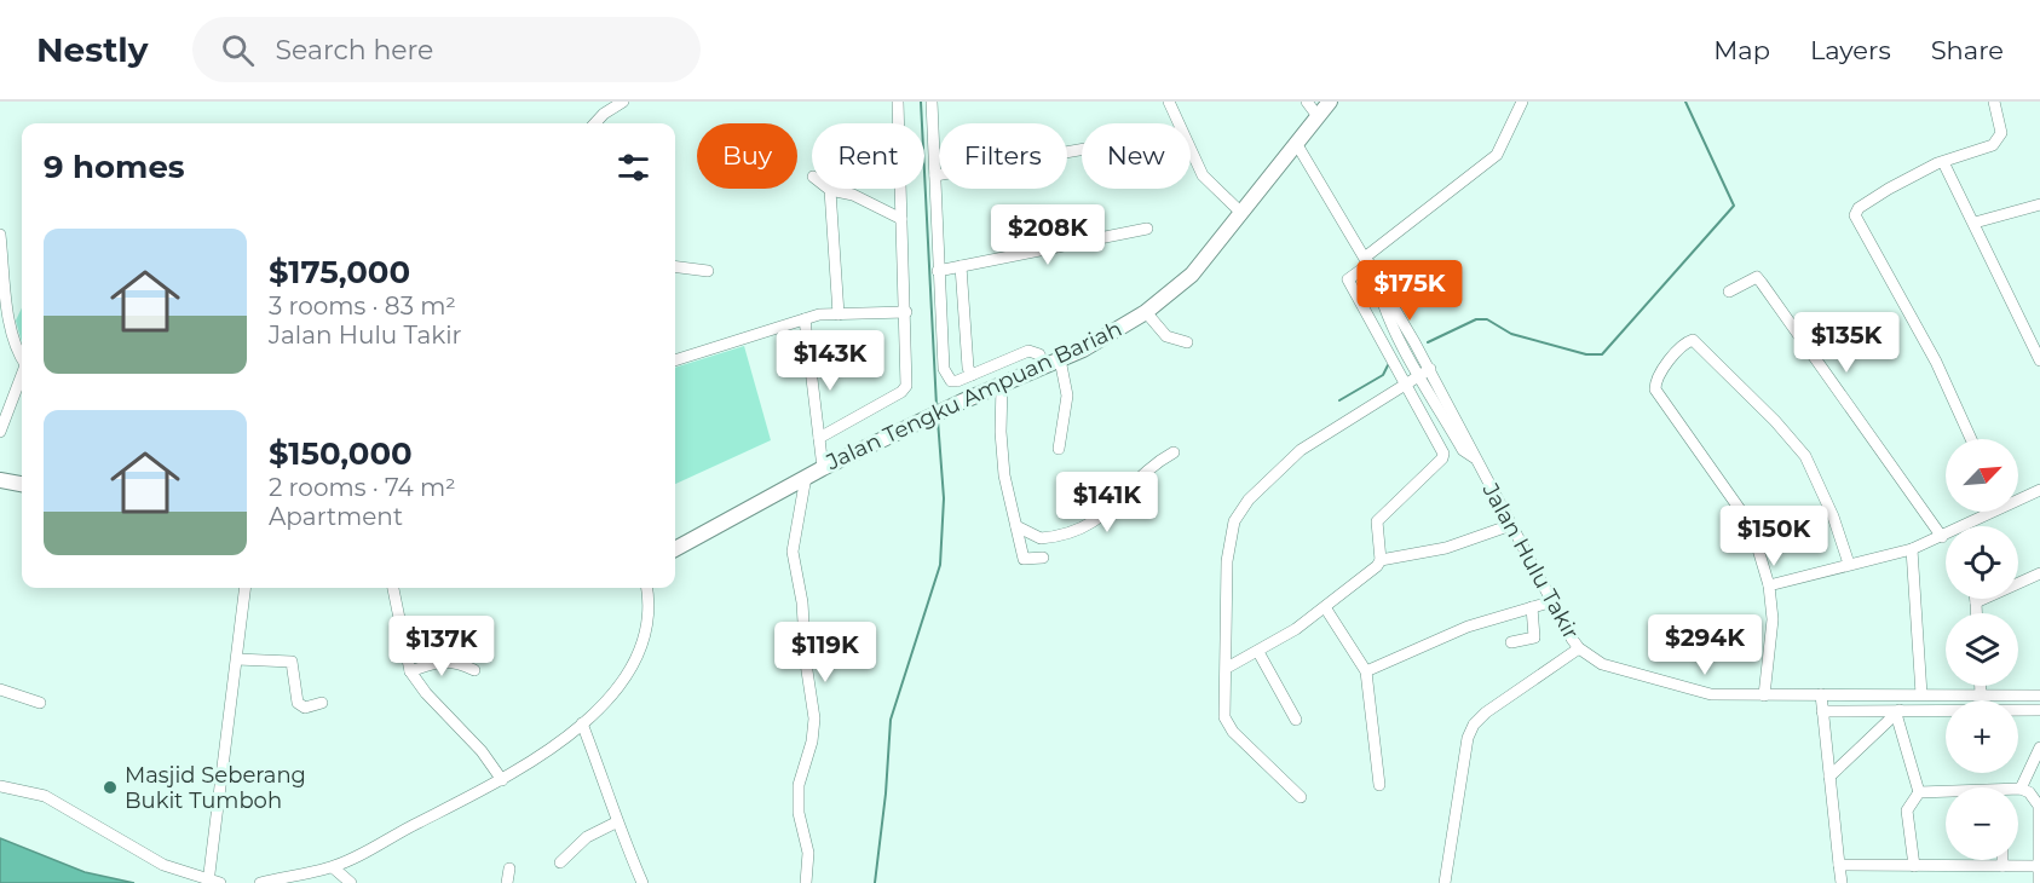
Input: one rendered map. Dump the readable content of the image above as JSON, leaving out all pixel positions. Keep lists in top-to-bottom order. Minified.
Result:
{"streets":{"main road":["Jalan Tengku Ampuan Bariah"],"street":["Jalan Hulu Takir"]},"crossings":[["Jalan Tengku Ampuan Bariah","Jalan Hulu Takir"]],"places":["Masjid Seberang Bukit Tumboh"],"north":"top right","page":{"header":"Nestly","search":"Search here","nav":["Map","Layers","Share"],"chip":["Buy","Rent","Filters","New"],"heading":"9 homes","price":["$208K","$175K","$135K","$143K","$141K","$150K","$294K","$137K","$119K"],"list":[{"name":"$175,000","note":"3 rooms · 83 m² · Jalan Hulu Takir"},{"name":"$150,000","note":"2 rooms · 74 m² · Apartment"}],"map_buttons":["+","−"]}}
